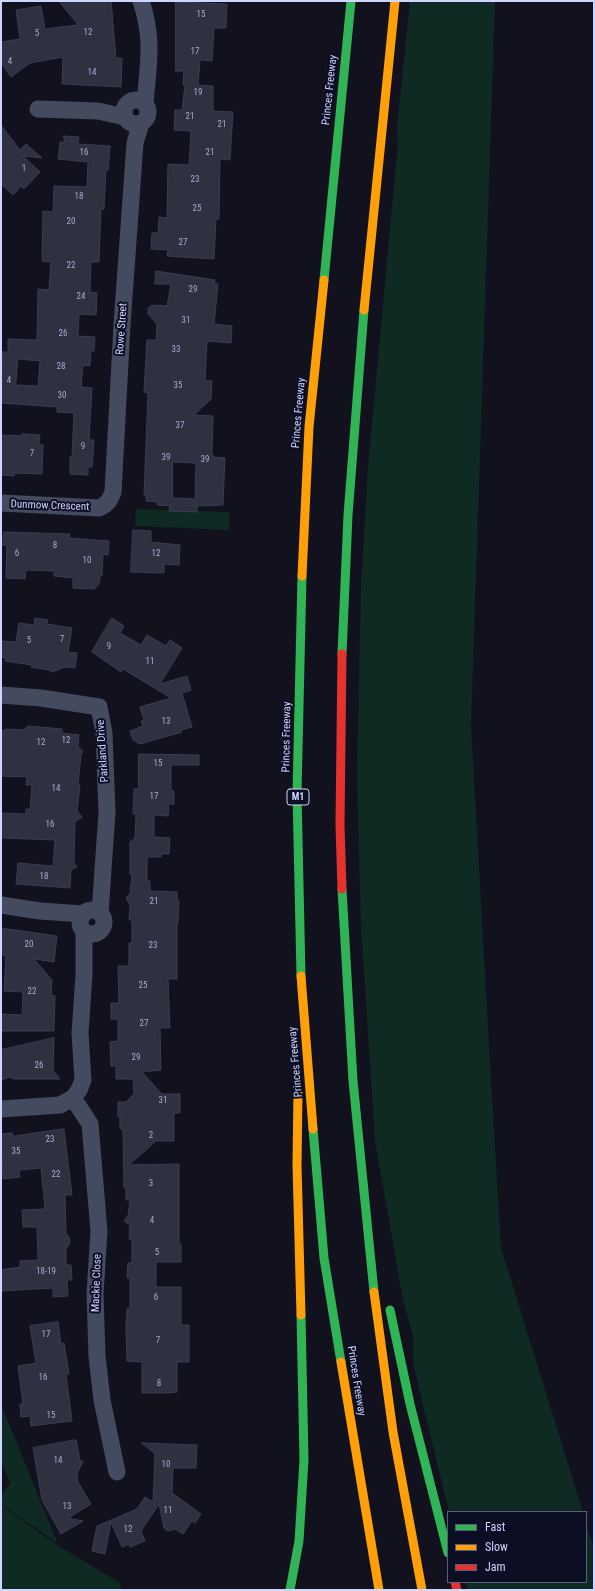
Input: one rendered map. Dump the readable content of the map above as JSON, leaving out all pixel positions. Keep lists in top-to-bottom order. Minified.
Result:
{"streets":{"highway":["Princes Freeway","M1"],"street":["Rowe Street","Dunmow Crescent","Parkland Drive","Mackie Close"]},"crossings":[["Rowe Street","Dunmow Crescent"],["Parkland Drive","Mackie Close"]],"house_numbers":["15","12","5","17","4","14","19","21","21","16","21","1","23","18","25","20","27","22","29","24","31","26","33","28","4","35","30","37","9","7","39","39","8","6","12","10","7","5","9","11","13","12","12","15","14","17","16","18","21","20","23","25","22","27","29","26","31","2","23","35","22","3","4","5","18-19","6","17","7","16","8","15","14","10","13","11","12"],"legend":["Fast","Slow","Jam"]}
